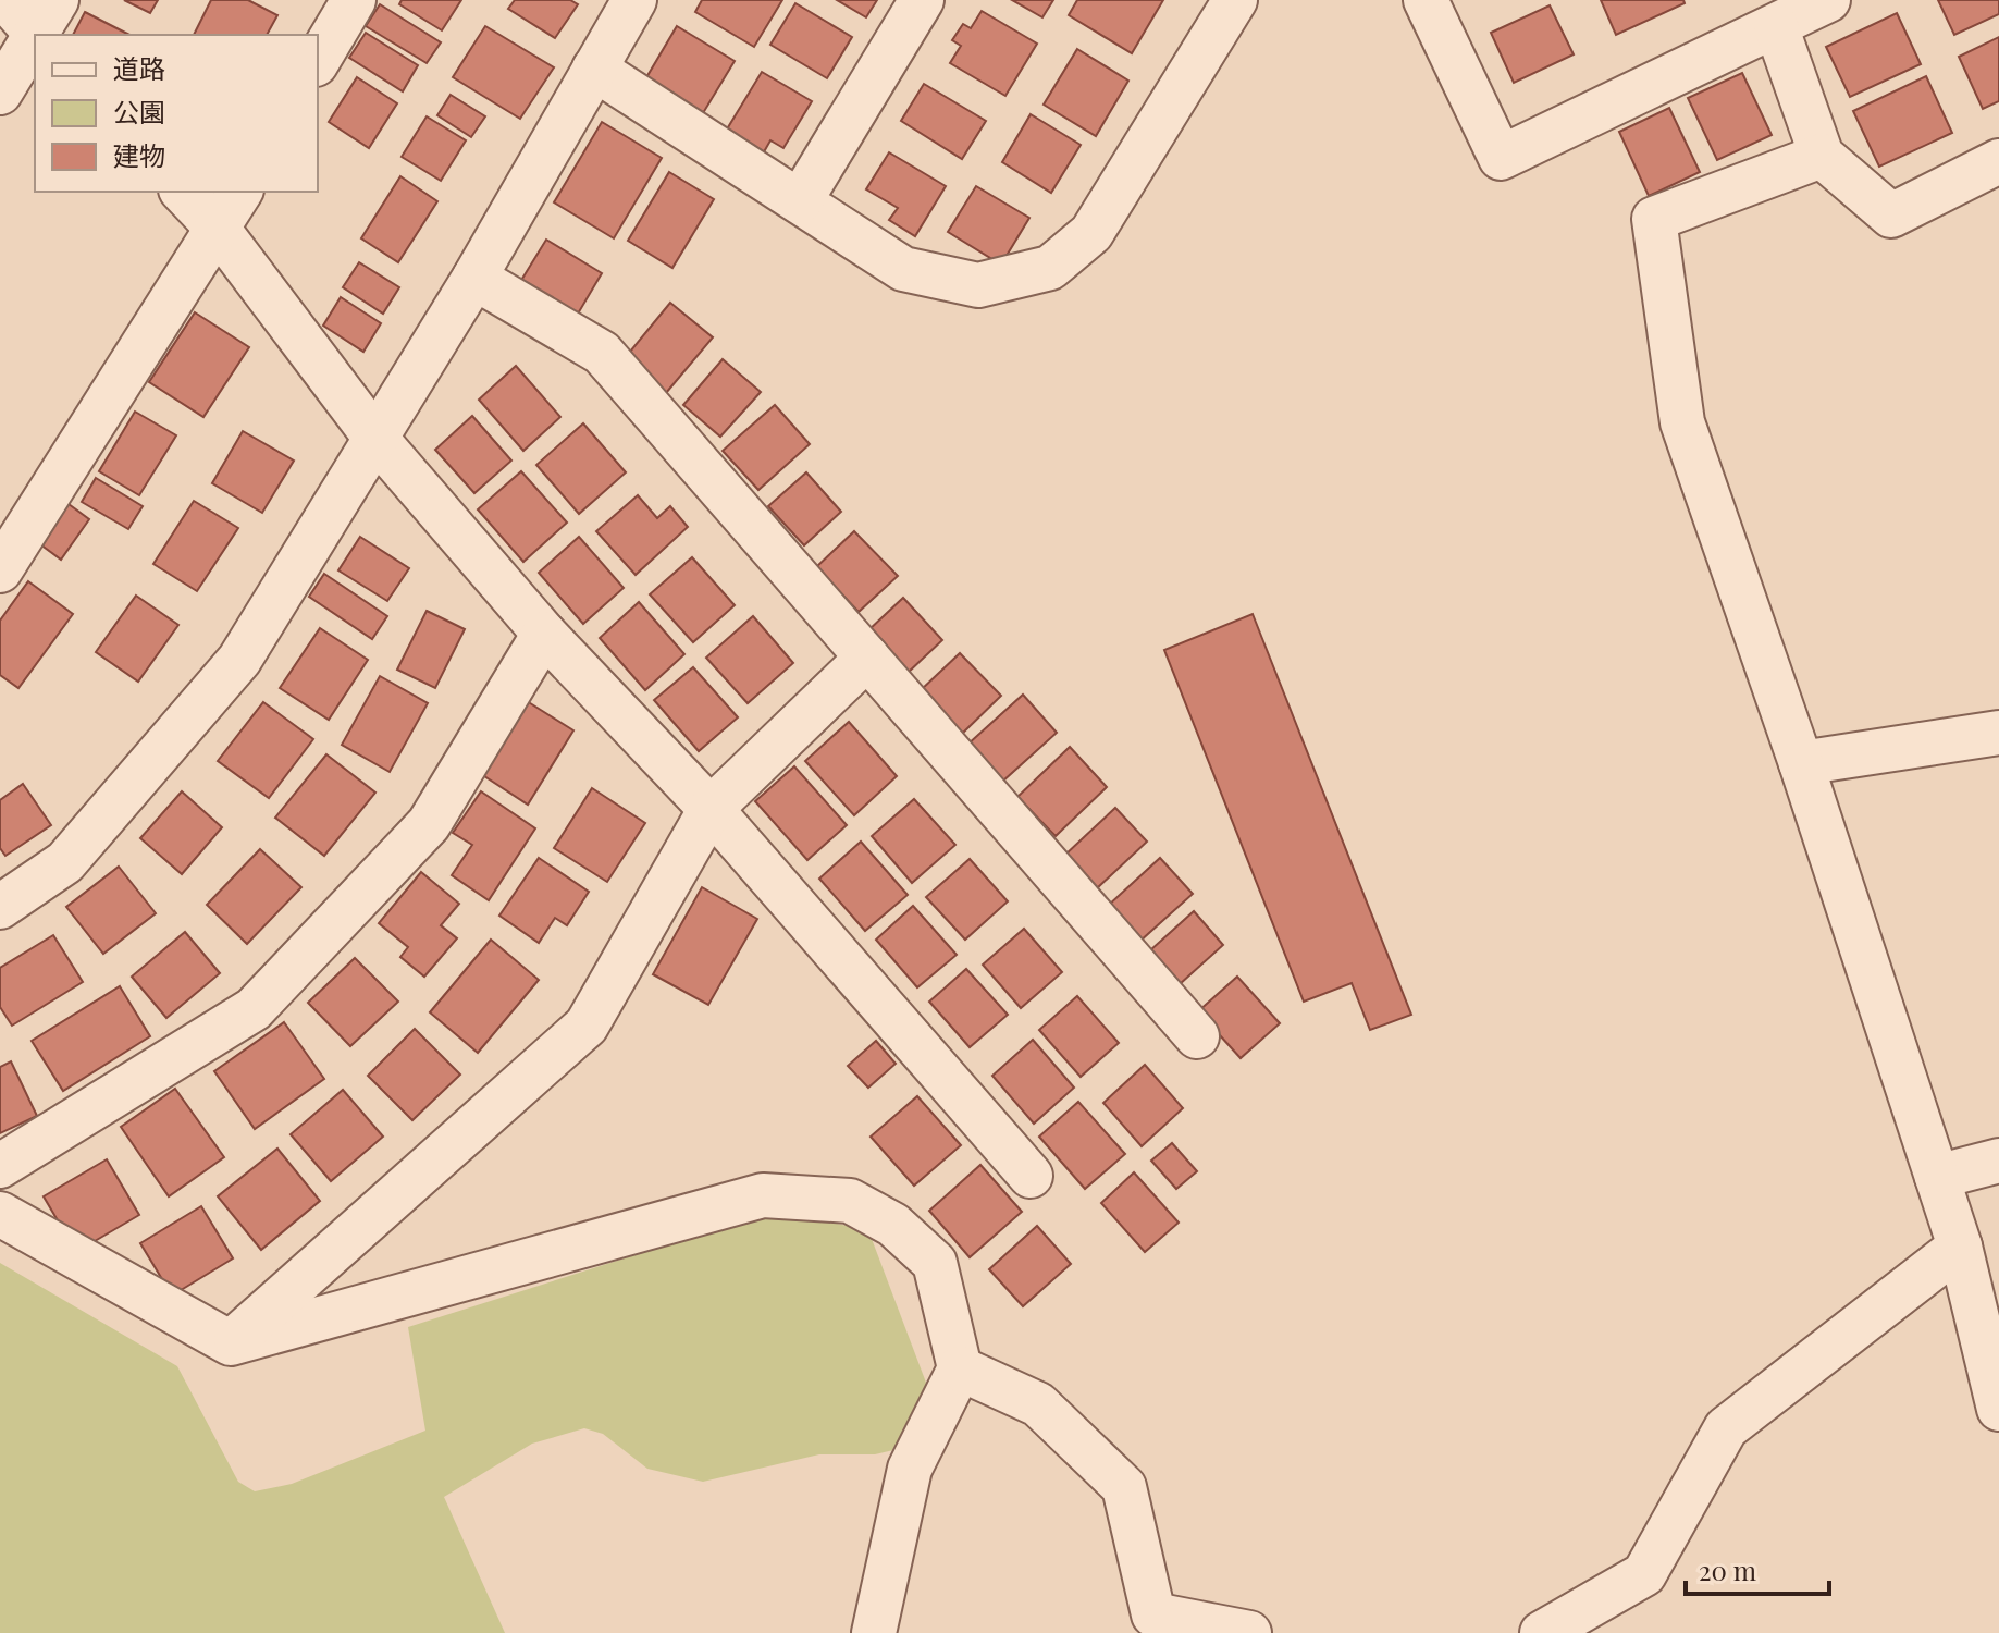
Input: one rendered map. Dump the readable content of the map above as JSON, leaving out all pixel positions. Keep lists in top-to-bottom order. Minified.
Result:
{"legend":["道路","公園","建物"],"scale_bar":"20 m"}
